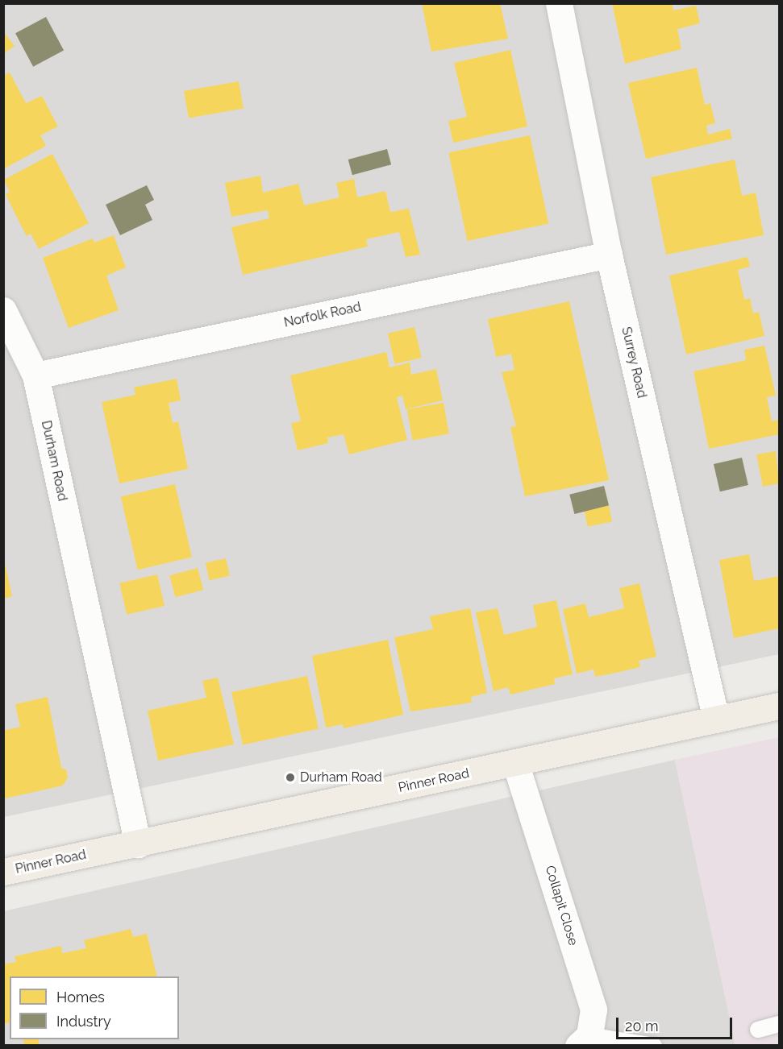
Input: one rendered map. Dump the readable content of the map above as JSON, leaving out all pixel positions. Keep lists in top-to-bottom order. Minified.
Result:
{"streets":{"main road":["Pinner Road"],"street":["Norfolk Road","Surrey Road","Durham Road","Collapit Close"]},"crossings":[["Norfolk Road","Surrey Road"],["Norfolk Road","Durham Road"],["Surrey Road","Pinner Road"],["Durham Road","Pinner Road"],["Pinner Road","Collapit Close"]],"places":["Durham Road"],"legend":["Homes","Industry"],"scale_bar":"20 m"}
